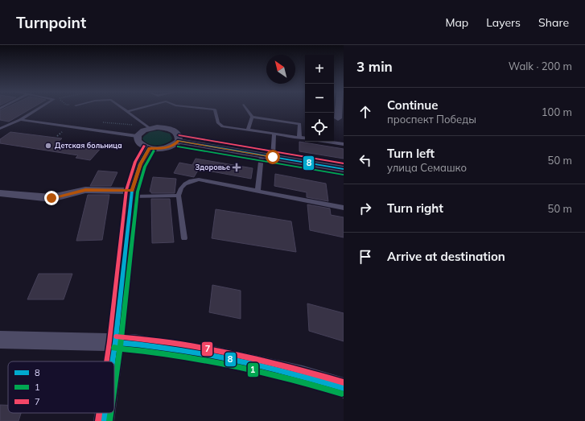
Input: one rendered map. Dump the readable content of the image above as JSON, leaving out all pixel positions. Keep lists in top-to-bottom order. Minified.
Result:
{"places":{"other":["Детская больница"],"health":["Здоровье"]},"lines":["transit line 7","transit line 8","transit line 1"],"legend":["8","1","7"],"north":"top left","page":{"header":"Turnpoint","nav":["Map","Layers","Share"],"heading":["3 min","Walk · 200 m"],"map_buttons":["+","−"],"list":[["Continue","проспект Победы","100 m"],["Turn left","улица Семашко","50 m"],["Turn right","50 m"],"Arrive at destination"]}}
